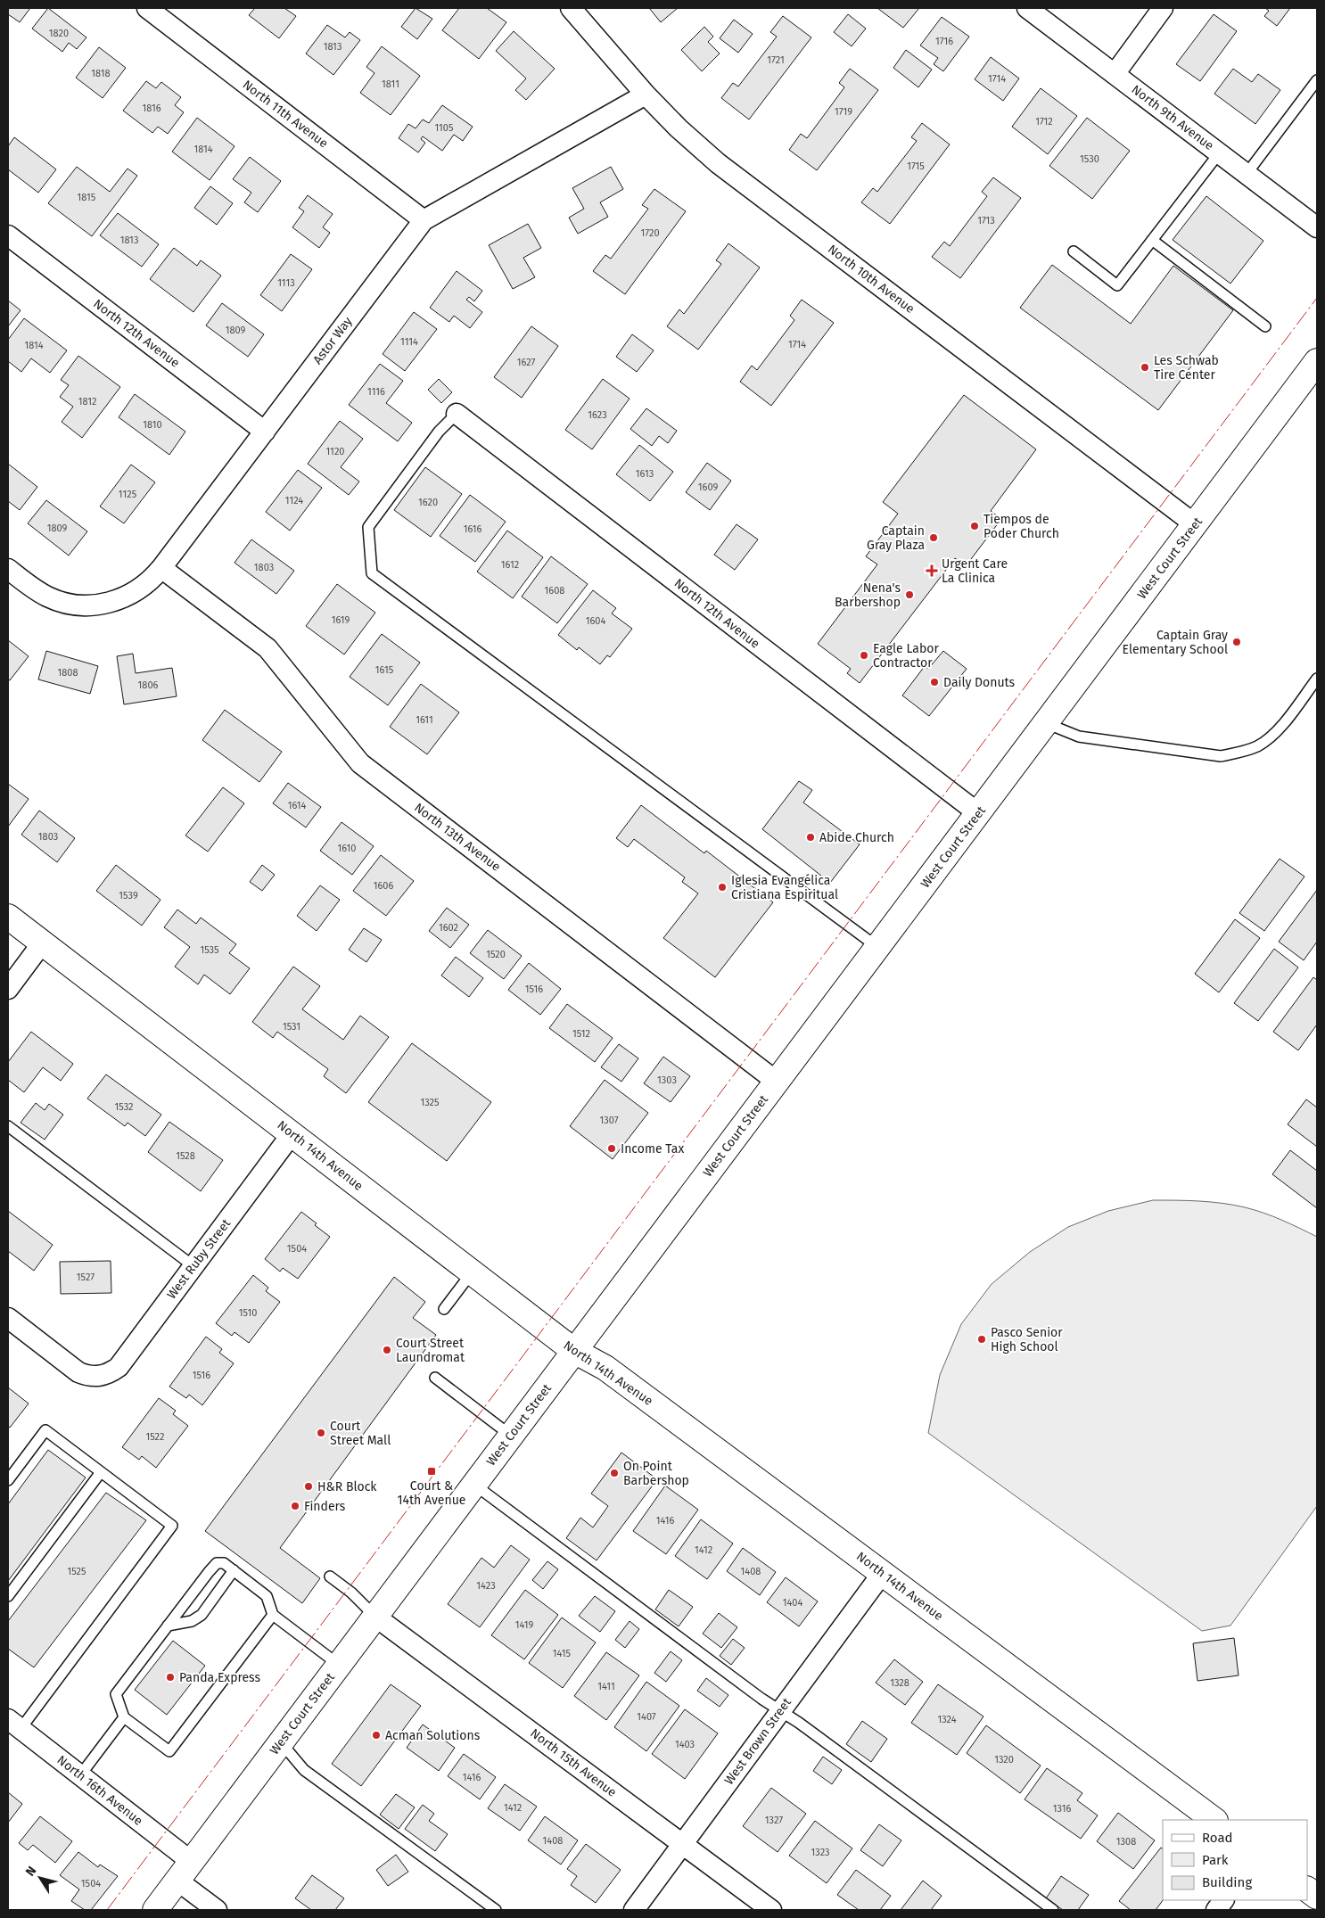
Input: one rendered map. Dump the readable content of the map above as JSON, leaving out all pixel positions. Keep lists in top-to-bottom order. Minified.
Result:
{"streets":{"main road":["West Court Street","North 14th Avenue"],"street":["North 11th Avenue","North 9th Avenue","North 10th Avenue","North 12th Avenue","Astor Way","North 13th Avenue","West Ruby Street","West Brown Street","North 15th Avenue","North 16th Avenue"]},"crossings":[["North 11th Avenue","Astor Way"],["North 10th Avenue","Astor Way"],["North 10th Avenue","West Court Street"],["North 12th Avenue","Astor Way"],["North 12th Avenue","West Court Street"],["Astor Way","North 13th Avenue"],["West Court Street","North 13th Avenue"],["West Court Street","North 14th Avenue"],["West Court Street","North 15th Avenue"],["West Court Street","North 16th Avenue"],["North 14th Avenue","West Ruby Street"],["North 14th Avenue","West Brown Street"],["West Brown Street","North 15th Avenue"]],"places":{"other":["Les Schwab Tire Center","Tiempos de Poder Church","Captain Gray Plaza","Nena's Barbershop","Captain Gray Elementary School","Eagle Labor Contractor","Daily Donuts","Abide Church","Iglesia Evangélica Cristiana Espiritual","Income Tax","Pasco Senior High School","Court Street Laundromat","Court Street Mall","On Point Barbershop","H&R Block","Finders","Panda Express","Acman Solutions"],"health":["Urgent Care La Clinica"],"transit":["Court & 14th Avenue"]},"house_numbers":["1820","1716","1813","1721","1818","1714","1811","1816","1719","1712","1105","1814","1530","1715","1815","1713","1720","1813","1113","1809","1114","1714","1814","1627","1116","1812","1623","1810","1120","1613","1609","1125","1124","1620","1809","1616","1612","1803","1608","1619","1604","1615","1808","1806","1611","1614","1803","1610","1606","1539","1602","1535","1520","1516","1531","1512","1303","1325","1532","1307","1528","1504","1527","1510","1516","1522","1416","1412","1525","1408","1423","1404","1419","1415","1328","1411","1407","1324","1403","1320","1416","1412","1316","1327","1408","1308","1323","1504"],"legend":["Road","Park","Building"],"north":"top left"}
